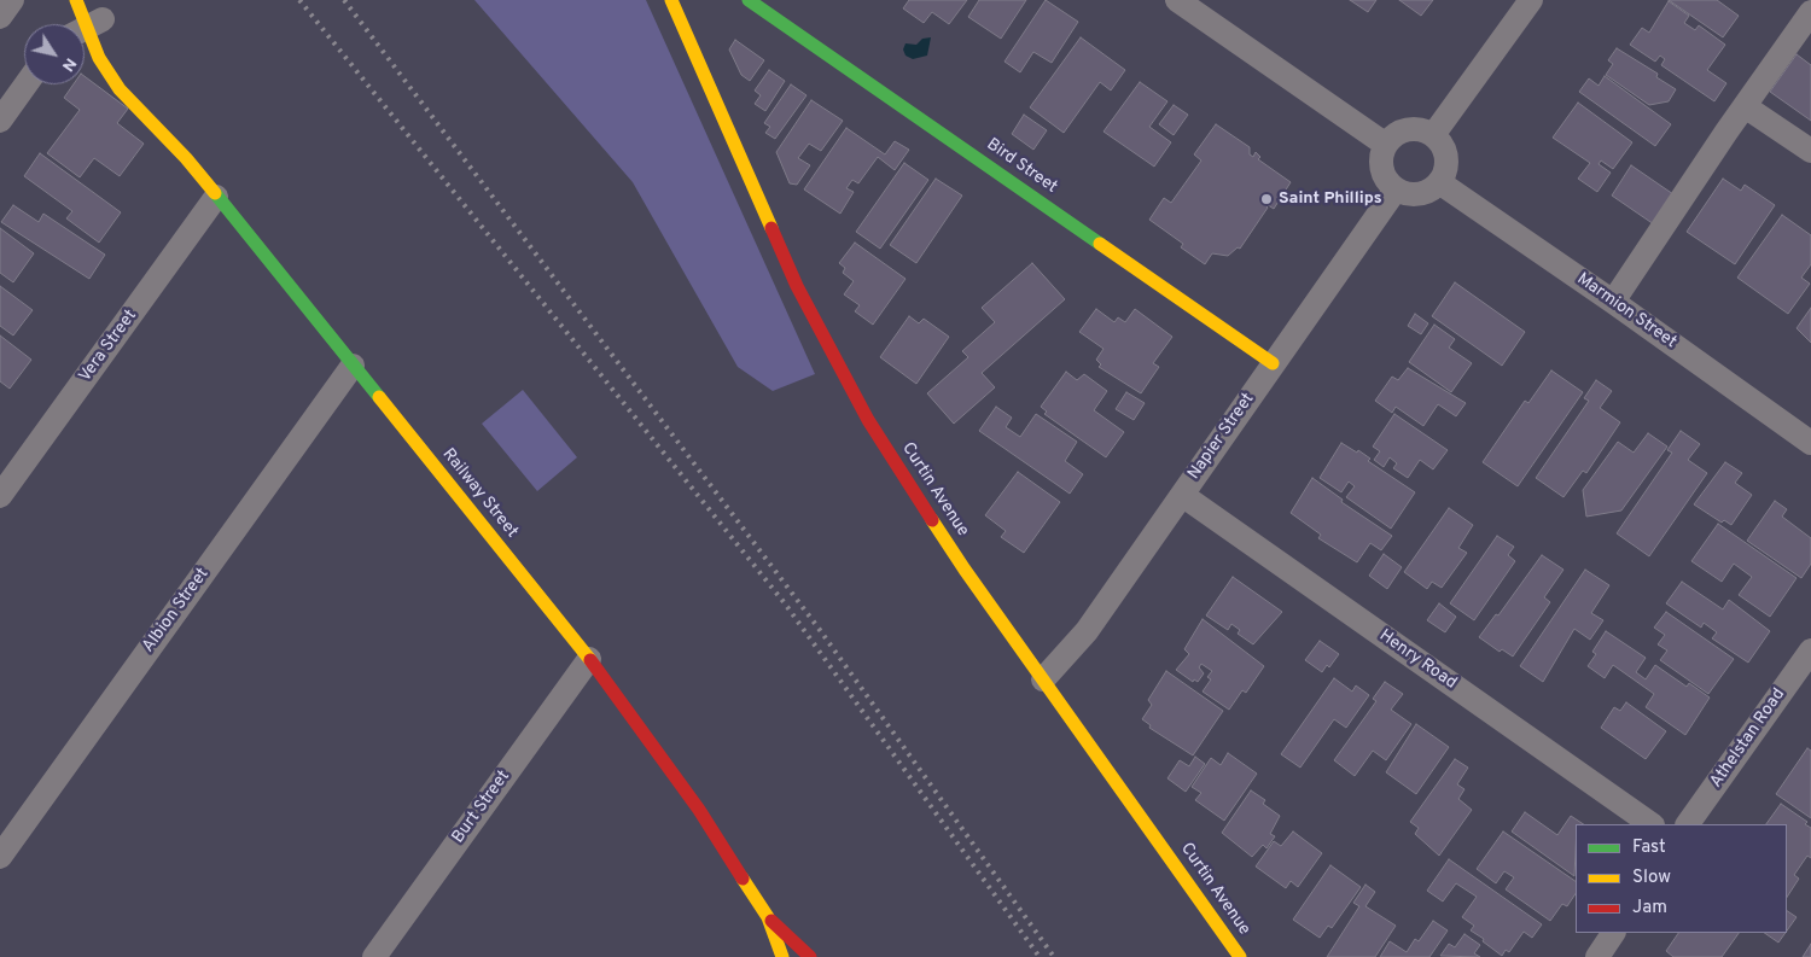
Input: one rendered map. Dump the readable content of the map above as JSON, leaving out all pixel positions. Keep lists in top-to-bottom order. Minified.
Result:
{"streets":{"street":["Bird Street","Marmion Street","Vera Street","Napier Street","Curtin Avenue","Railway Street","Albion Street","Henry Road","Athelstan Road","Burt Street"]},"crossings":[["Bird Street","Napier Street"],["Marmion Street","Napier Street"],["Vera Street","Railway Street"],["Napier Street","Curtin Avenue"],["Napier Street","Henry Road"],["Railway Street","Albion Street"],["Railway Street","Burt Street"]],"places":["Saint Phillips"],"legend":["Fast","Slow","Jam"],"north":"bottom right"}
